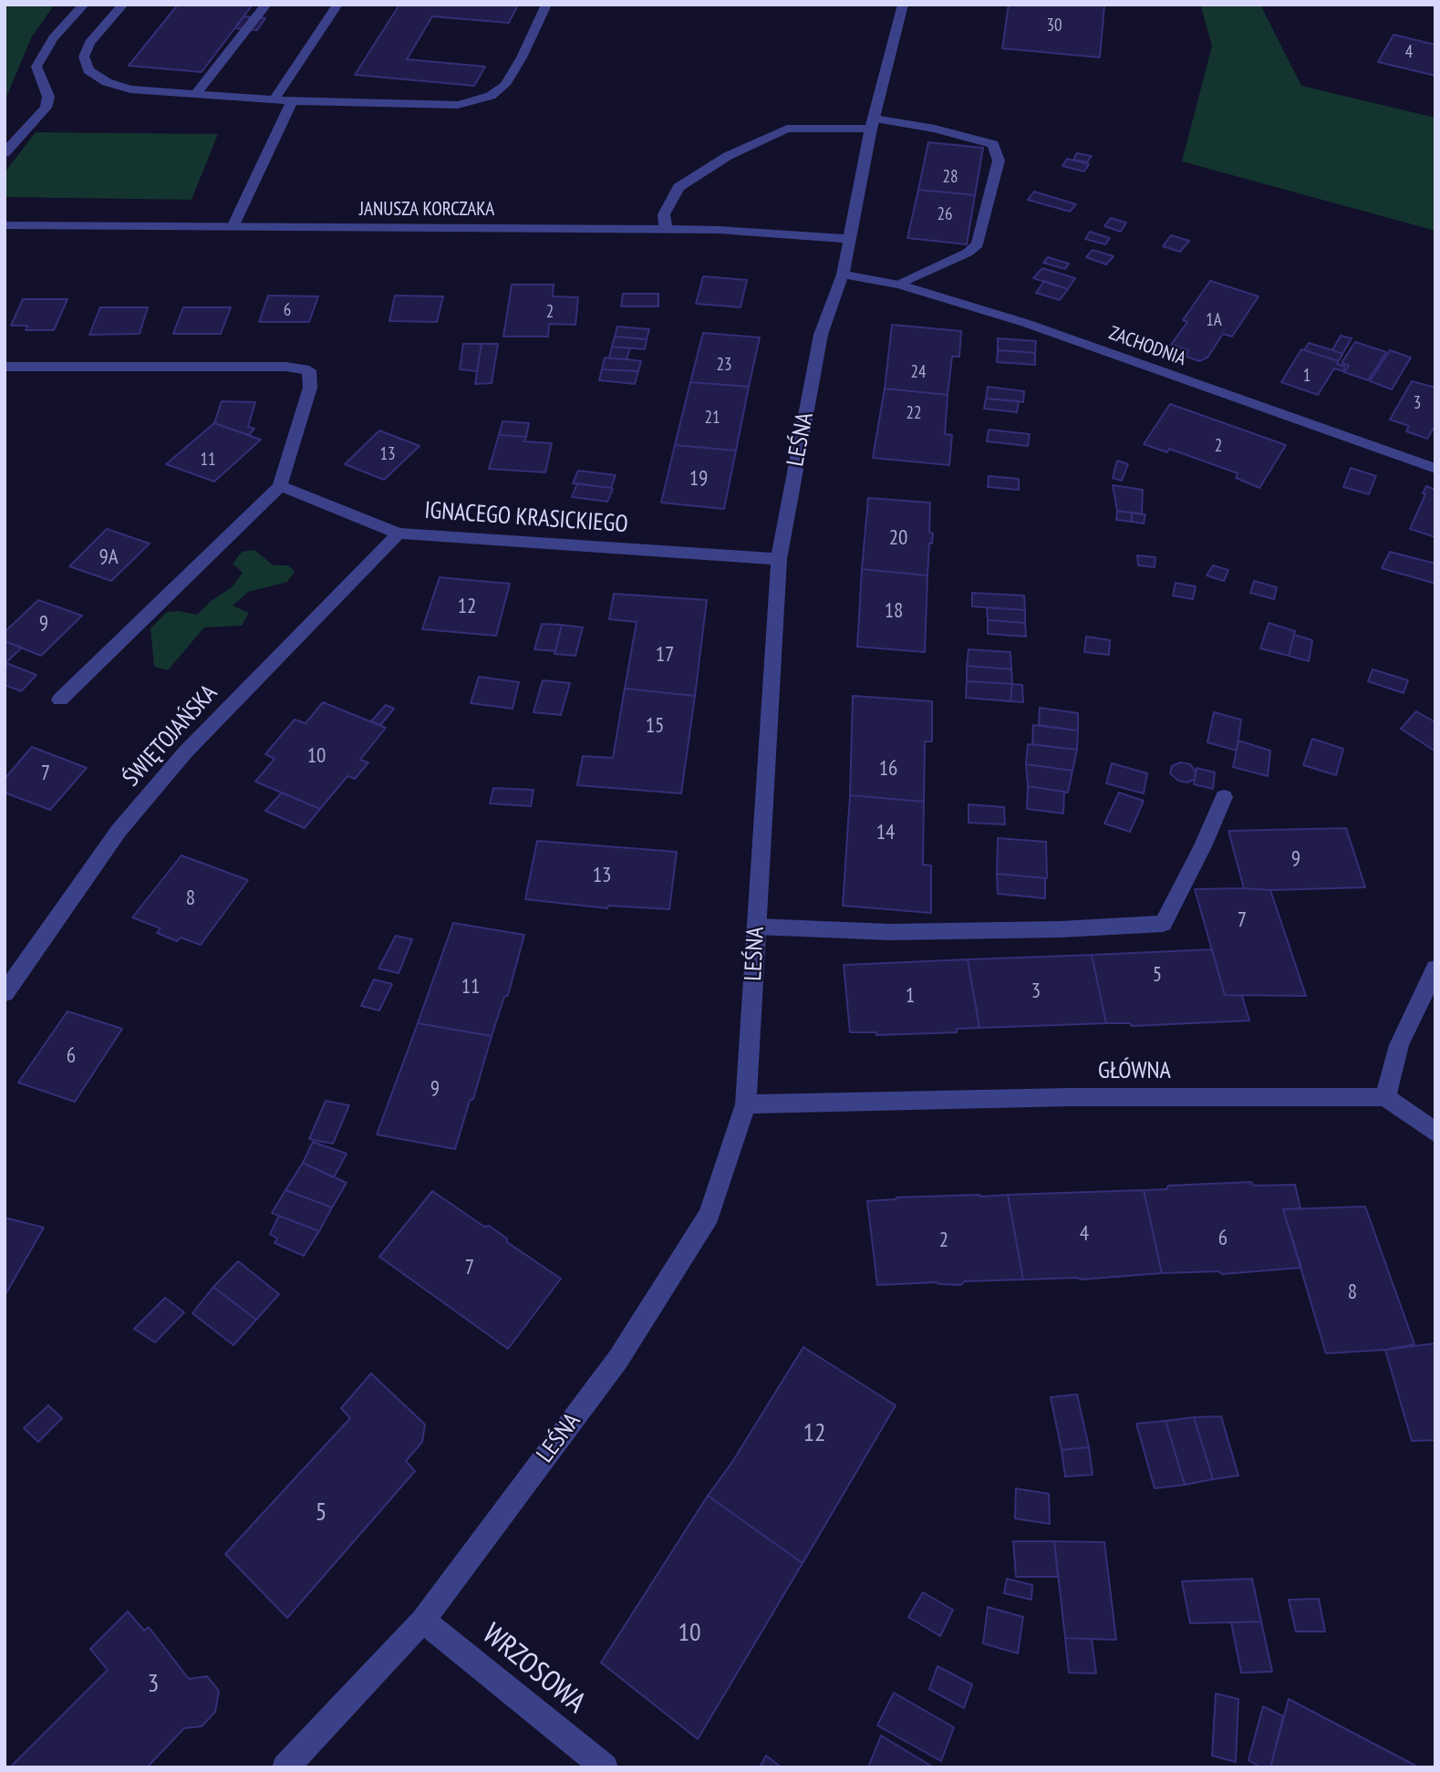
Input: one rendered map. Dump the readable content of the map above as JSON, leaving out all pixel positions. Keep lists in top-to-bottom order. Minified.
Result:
{"streets":{"street":["JANUSZA KORCZAKA","ZACHODNIA","LEŚNA","IGNACEGO KRASICKIEGO","ŚWIĘTOJAŃSKA","GŁÓWNA","WRZOSOWA"]},"crossings":[["JANUSZA KORCZAKA","LEŚNA"],["ZACHODNIA","LEŚNA"],["LEŚNA","IGNACEGO KRASICKIEGO"],["LEŚNA","GŁÓWNA"],["LEŚNA","WRZOSOWA"],["IGNACEGO KRASICKIEGO","ŚWIĘTOJAŃSKA"]],"house_numbers":["30","4","28","26","6","2","1A","23","24","1","3","22","21","2","13","11","19","20","9A","12","18","9","17","15","10","16","7","14","9","13","8","7","5","11","3","1","6","9","4","6","2","7","8","12","5","10","3"]}
